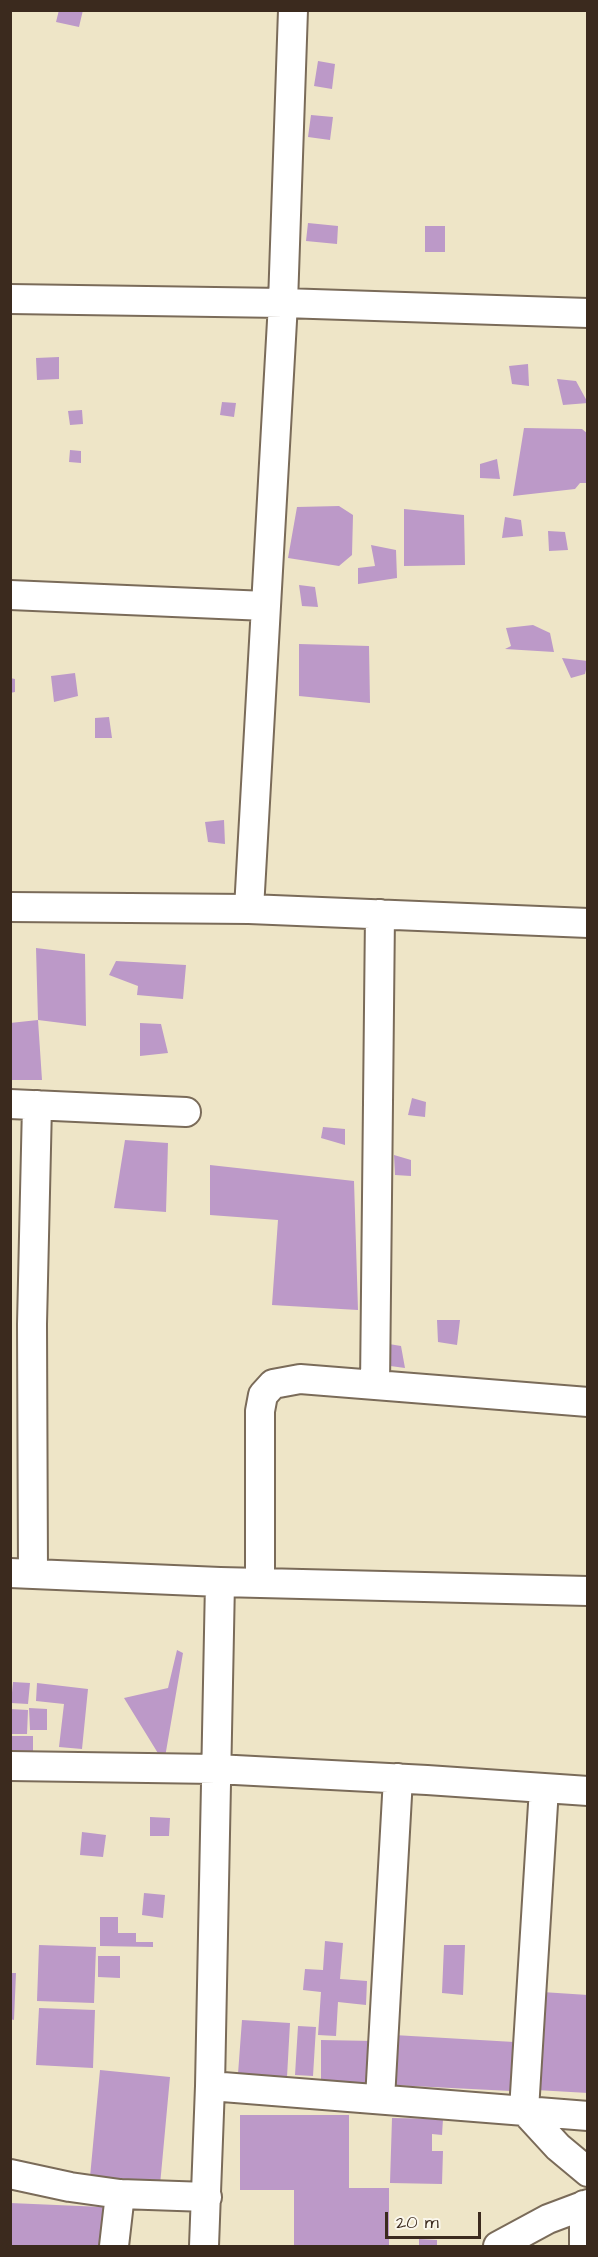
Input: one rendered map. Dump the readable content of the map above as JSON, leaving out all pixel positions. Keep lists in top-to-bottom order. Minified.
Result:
{"scale_bar":"20 m"}
